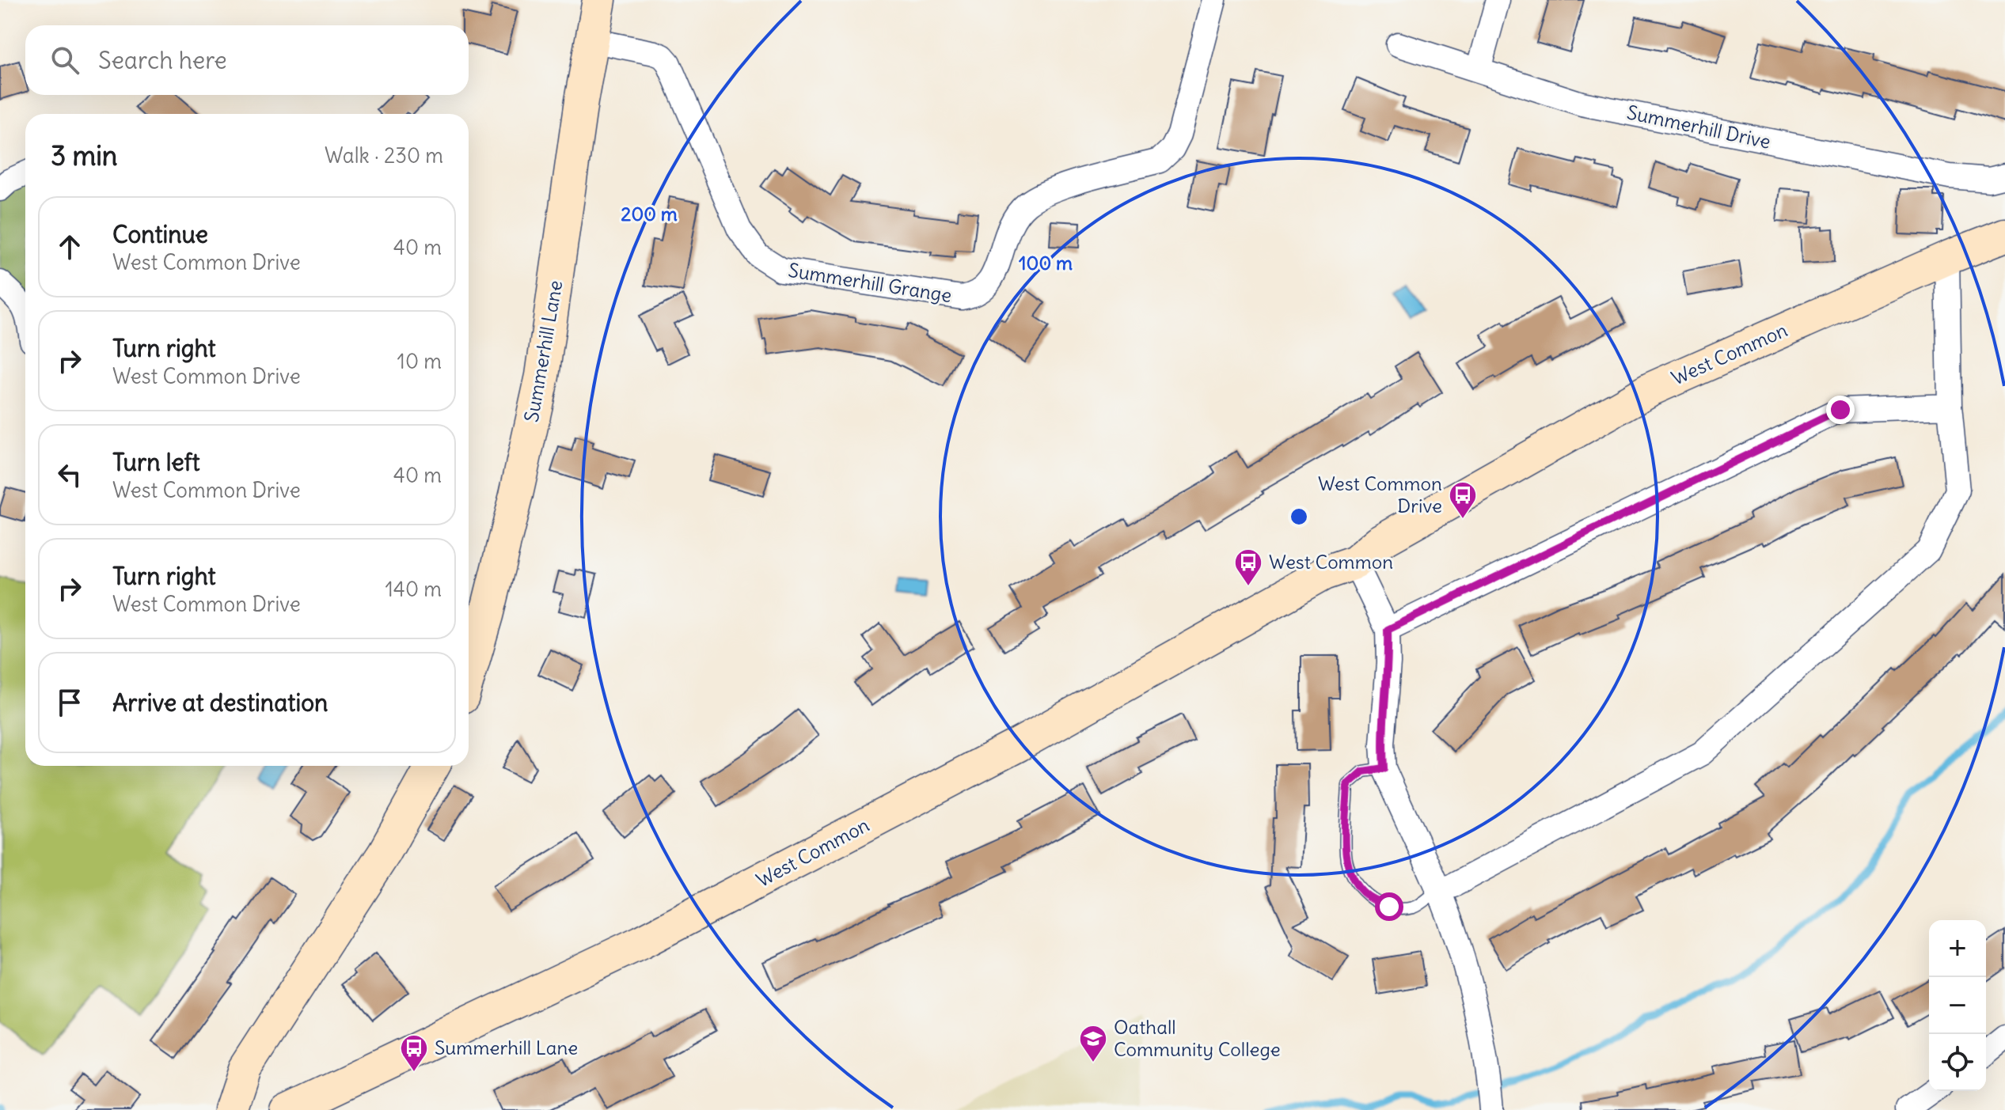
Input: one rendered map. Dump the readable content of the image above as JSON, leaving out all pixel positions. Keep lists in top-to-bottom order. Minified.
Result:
{"streets":{"main road":["Summerhill Lane","West Common"],"street":["Summerhill Drive","Summerhill Grange"]},"crossings":[["Summerhill Grange","Summerhill Lane"]],"places":{"bus stop":["West Common Drive","West Common","Summerhill Lane"],"school or university":["Oathall Community College"]},"page":{"search":"Search here","heading":["3 min","Walk · 230 m"],"list":[["Continue","West Common Drive","40 m"],["Turn right","West Common Drive","10 m"],["Turn left","West Common Drive","40 m"],["Turn right","West Common Drive","140 m"],"Arrive at destination"],"map_buttons":["+","−"]},"rings":["200 m","100 m"]}
